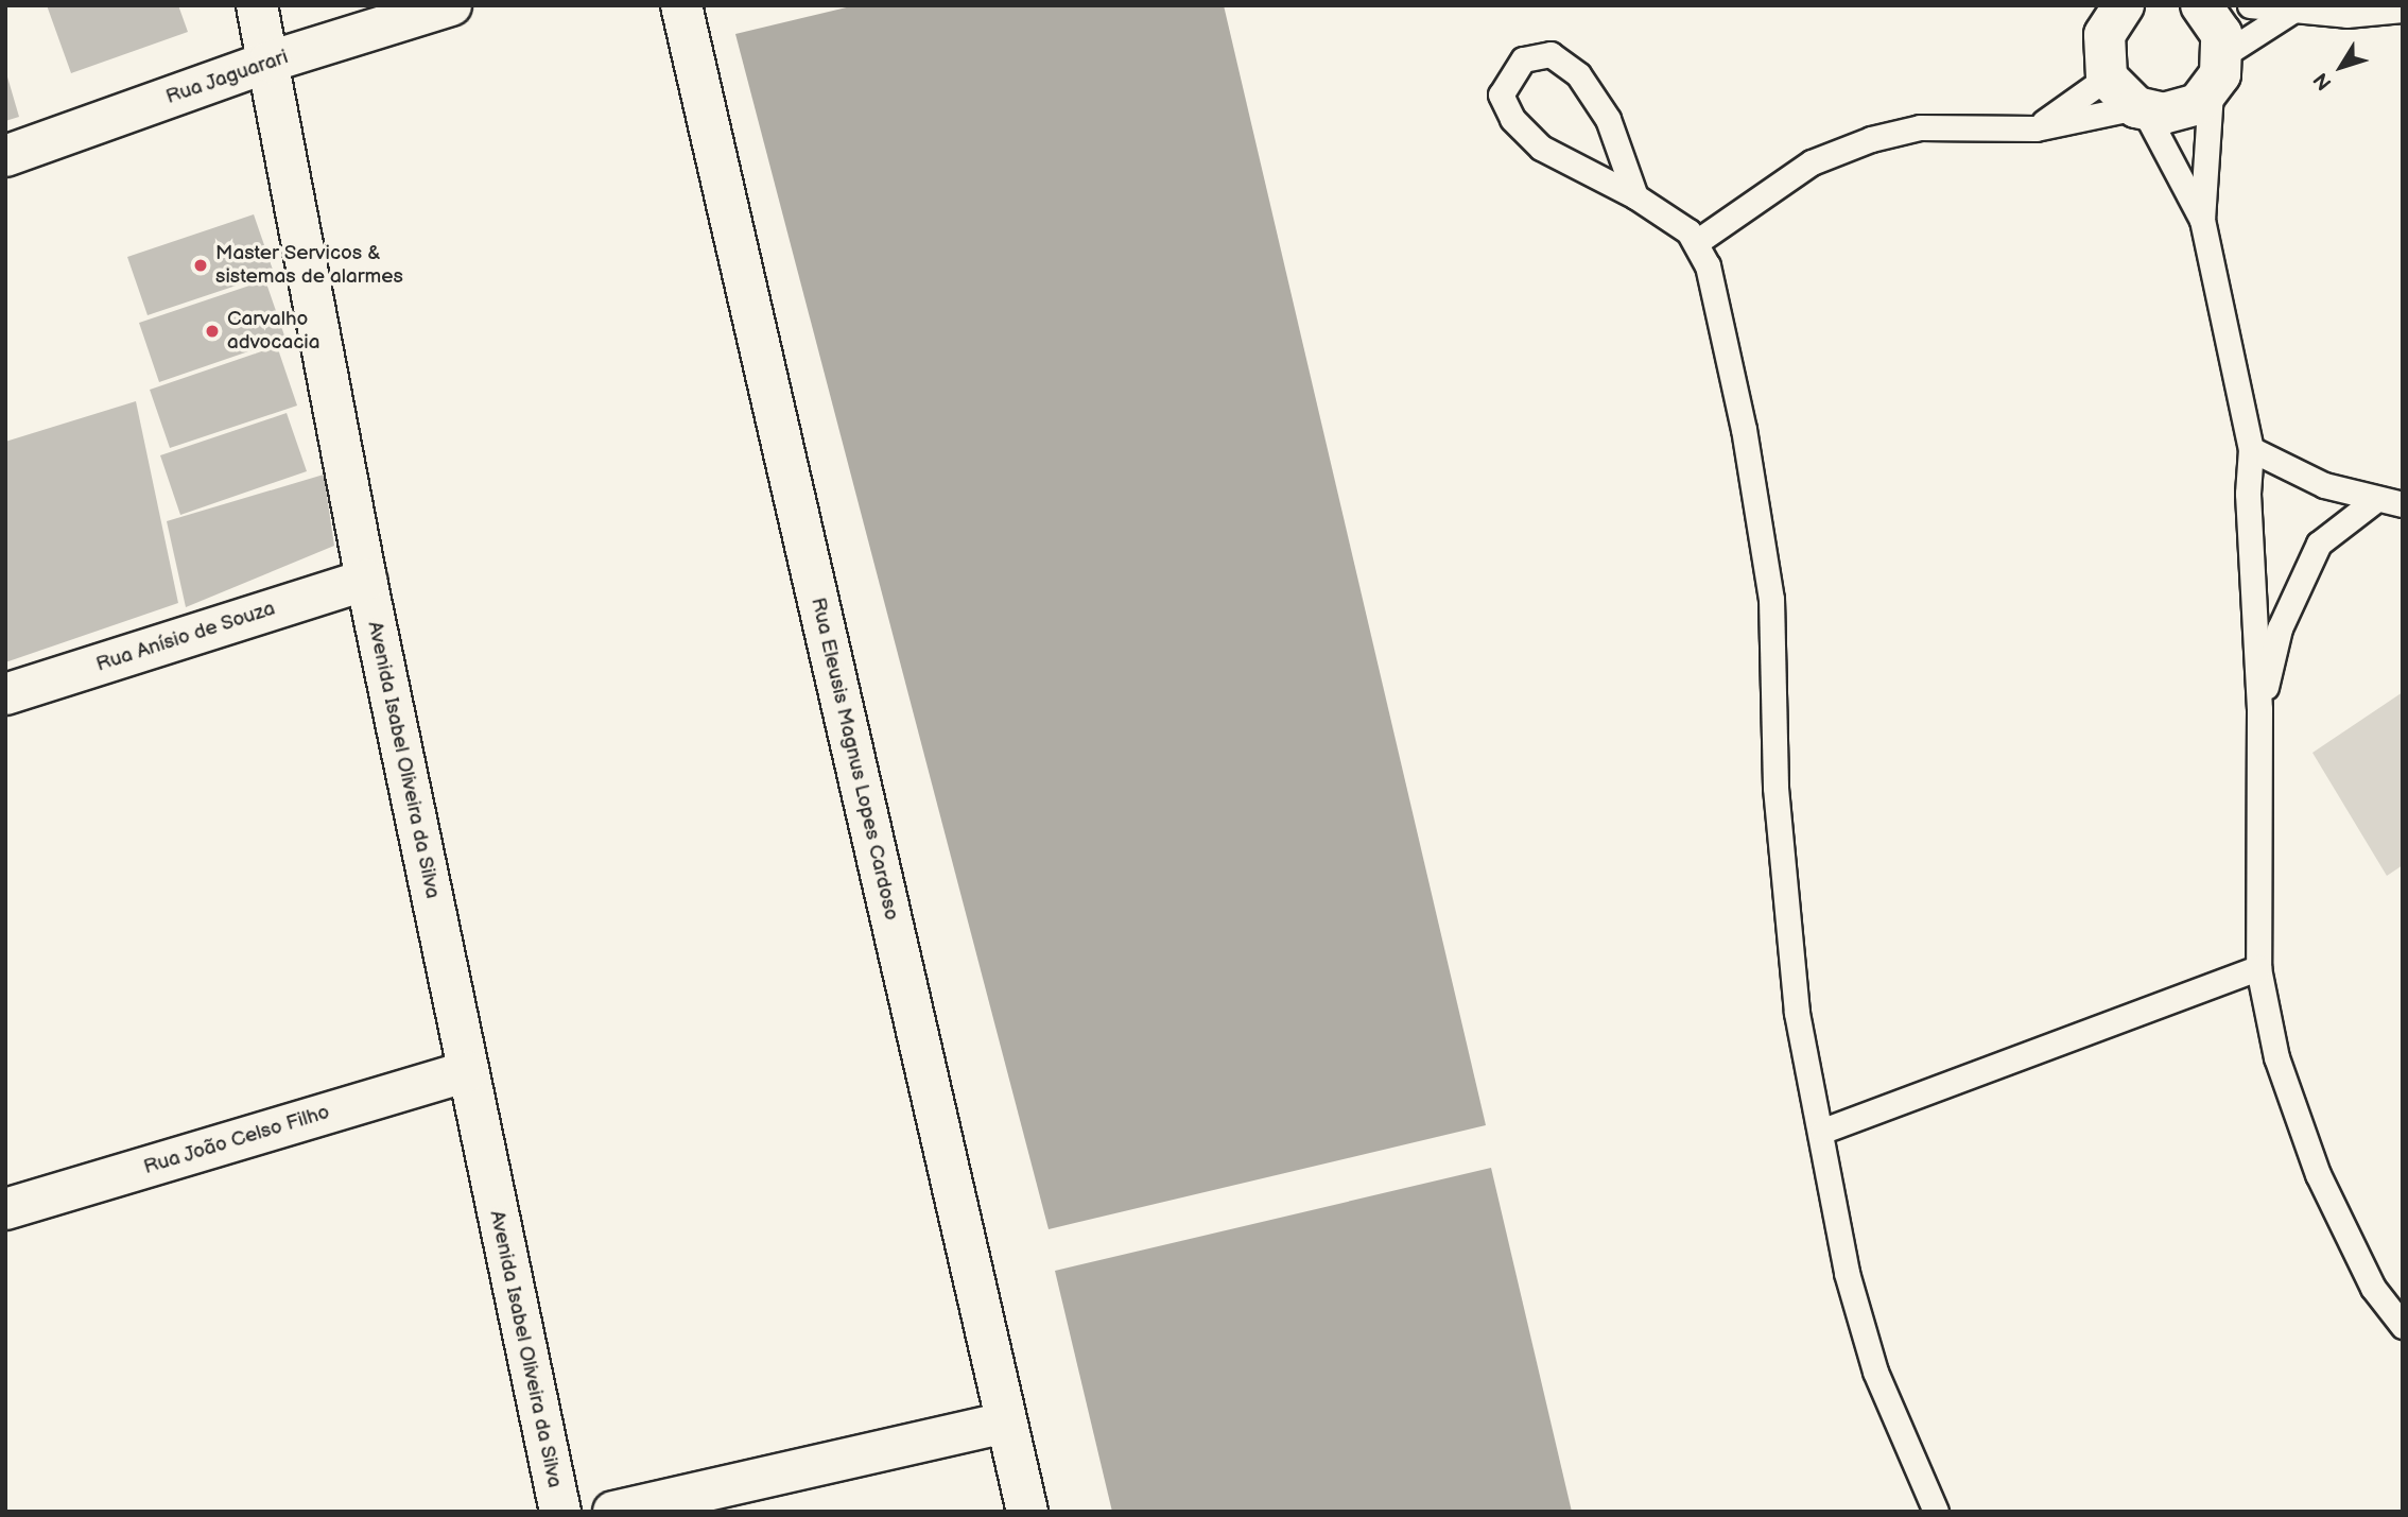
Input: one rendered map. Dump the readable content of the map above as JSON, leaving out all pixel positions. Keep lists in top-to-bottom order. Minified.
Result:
{"streets":{"street":["Rua Jaguarari","Rua Anísio de Souza","Rua Eleusis Magnus Lopes Cardoso","Avenida Isabel Oliveira da Silva","Rua João Celso Filho"]},"crossings":[["Rua Jaguarari","Avenida Isabel Oliveira da Silva"],["Rua Anísio de Souza","Avenida Isabel Oliveira da Silva"],["Avenida Isabel Oliveira da Silva","Rua João Celso Filho"]],"places":["Master Servicos & sistemas de alarmes","Carvalho advocacia"],"north":"bottom left"}
